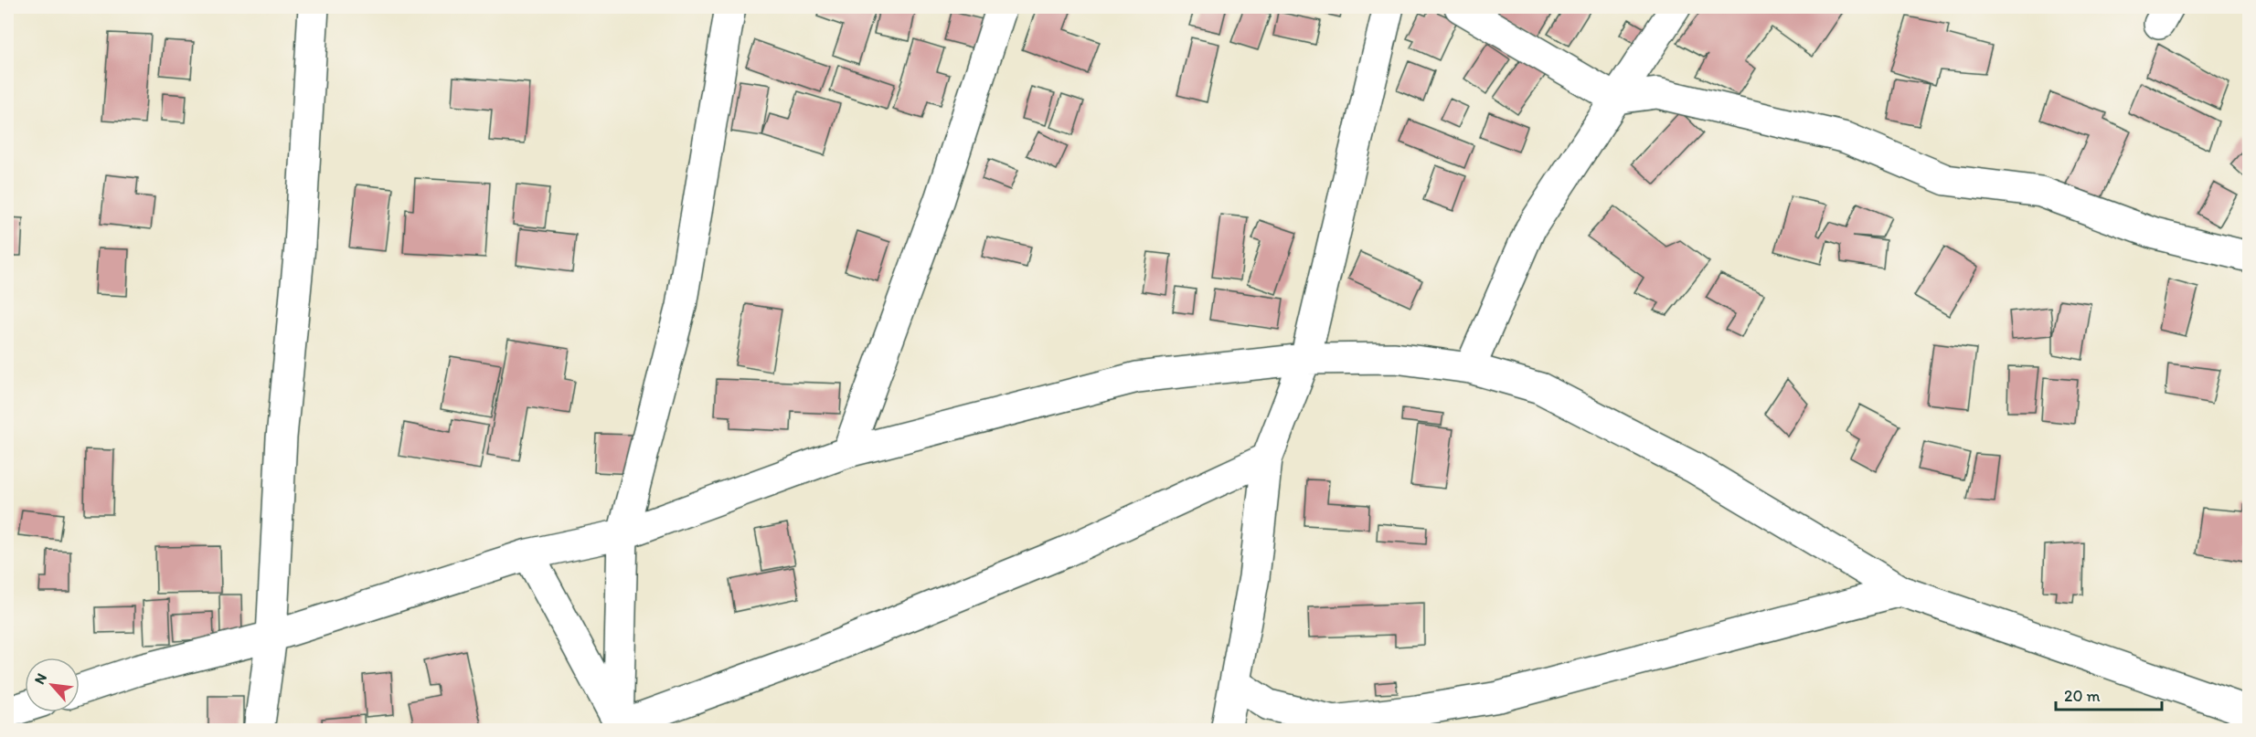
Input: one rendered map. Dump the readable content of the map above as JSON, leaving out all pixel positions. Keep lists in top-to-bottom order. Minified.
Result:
{"scale_bar":"20 m","north":"top left"}
